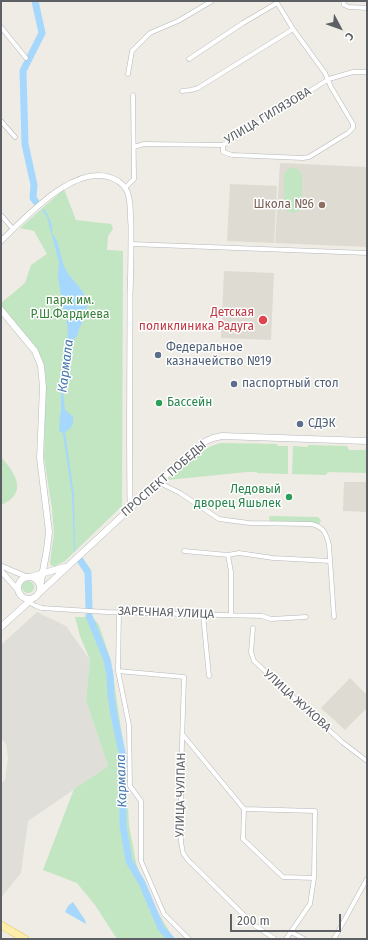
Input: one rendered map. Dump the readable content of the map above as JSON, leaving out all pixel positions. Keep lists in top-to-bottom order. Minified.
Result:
{"streets":{"main road":["ПРОСПЕКТ ПОБЕДЫ"],"street":["УЛИЦА ГИЛЯЗОВА","ЗАРЕЧНАЯ УЛИЦА","УЛИЦА ЖУКОВА","УЛИЦА ЧУЛПАН"]},"crossings":[["ПРОСПЕКТ ПОБЕДЫ","ЗАРЕЧНАЯ УЛИЦА"]],"water":["Кармала"],"parks":["парк им. Р.Ш.Фардиева"],"places":["Школа №6","Детская поликлиника Радуга","Федеральное казначейство №19","паспортный стол","Бассейн","СДЭК","Ледовый дворец Яшьлек"],"scale_bar":"200 m","north":"bottom right"}
